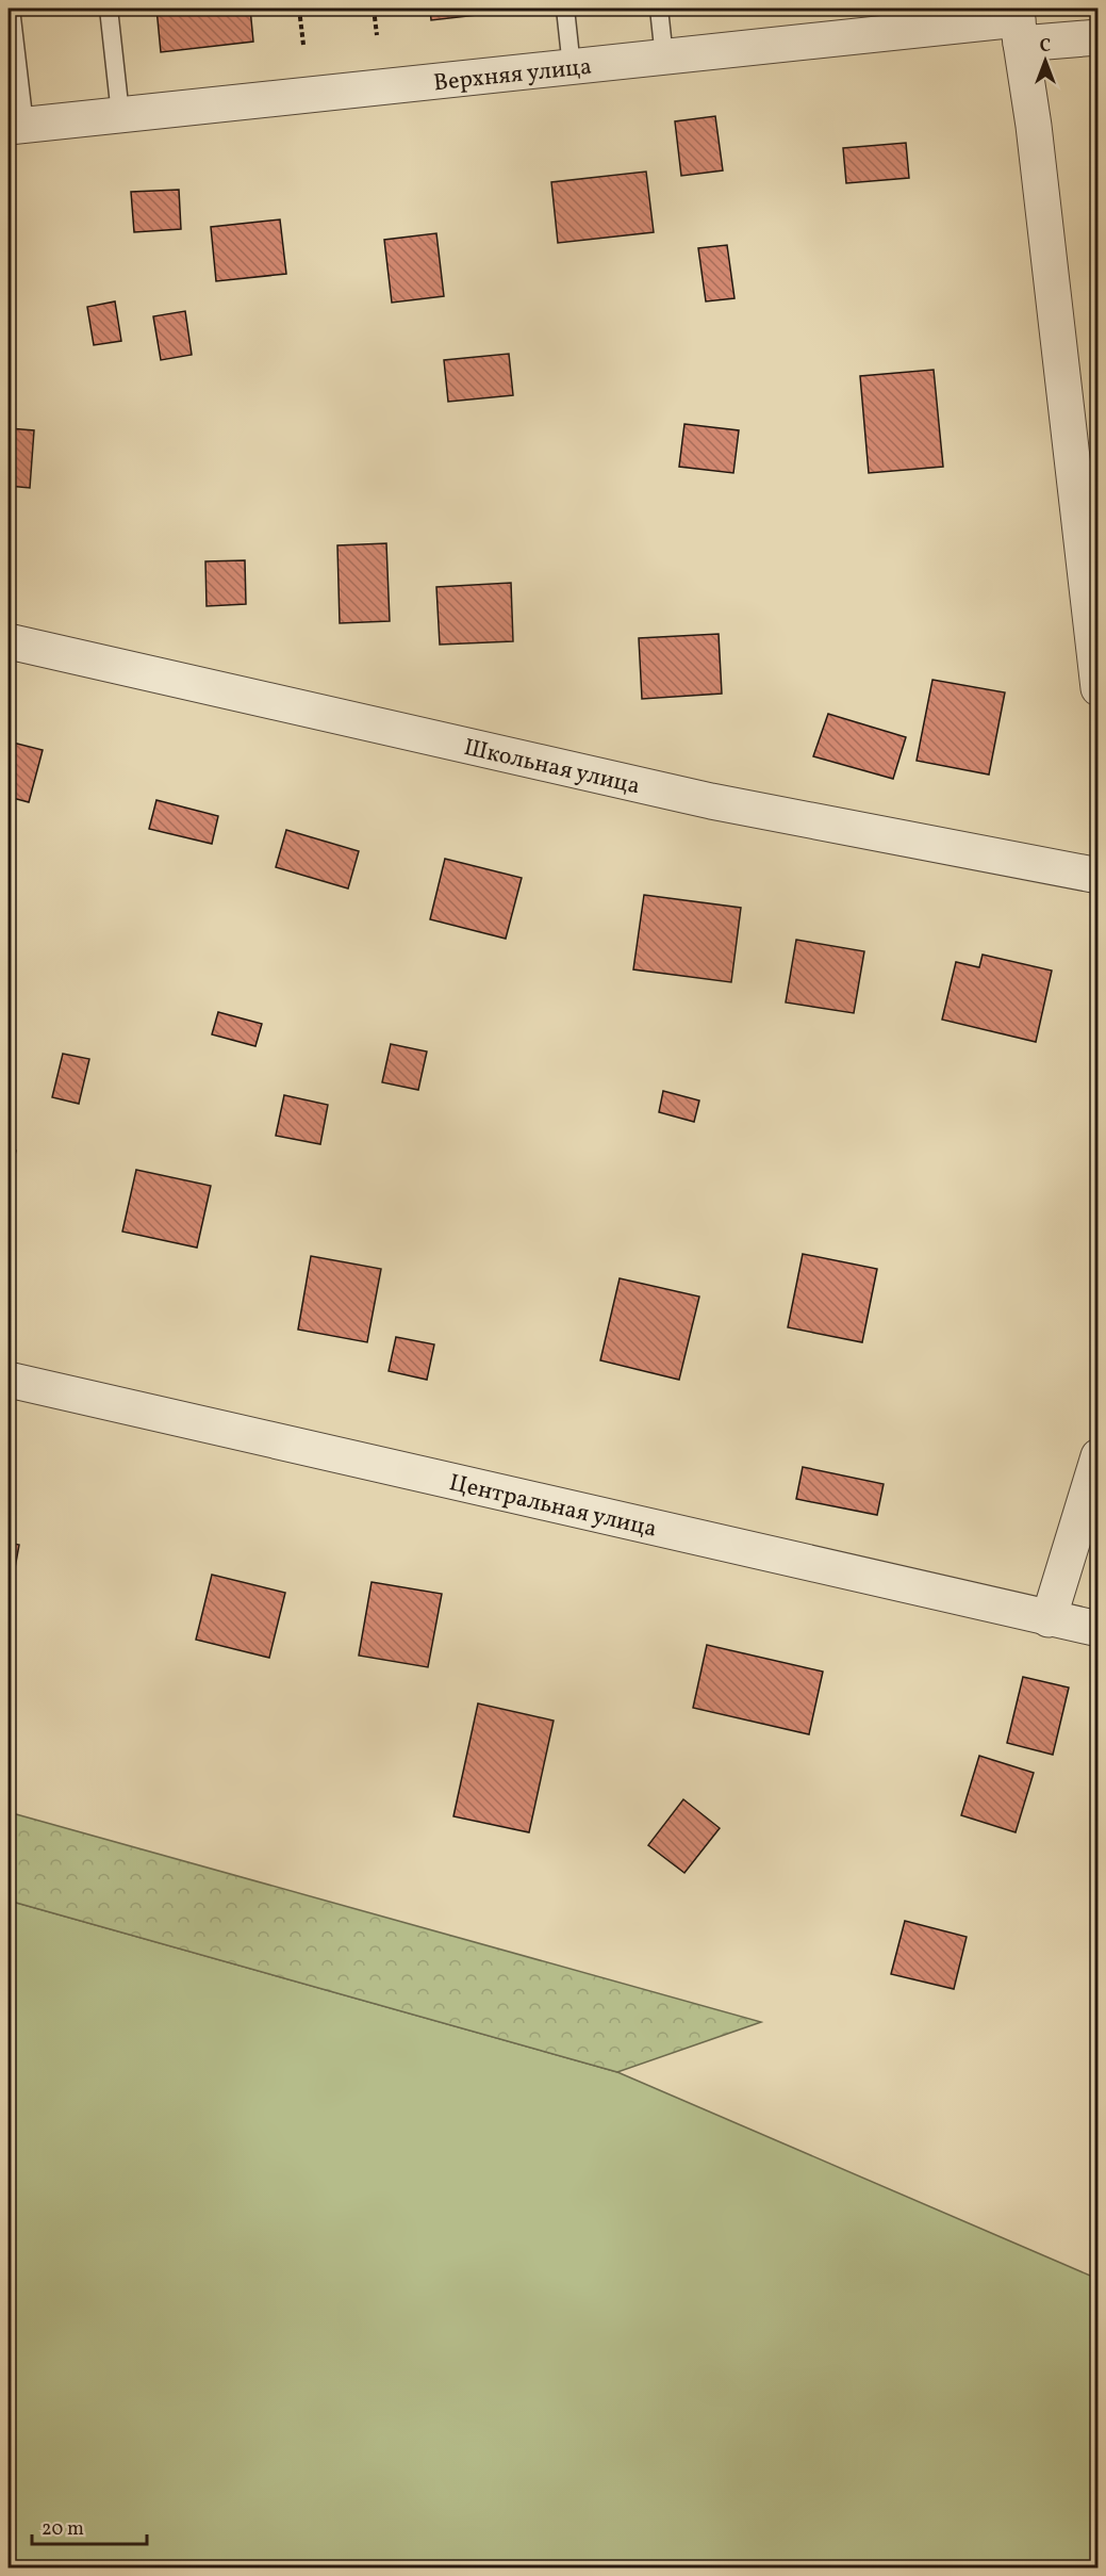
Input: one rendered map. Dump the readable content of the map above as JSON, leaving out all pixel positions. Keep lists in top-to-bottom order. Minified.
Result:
{"streets":{"street":["Верхняя улица","Школьная улица","Центральная улица"]},"scale_bar":"20 m","north":"top"}
